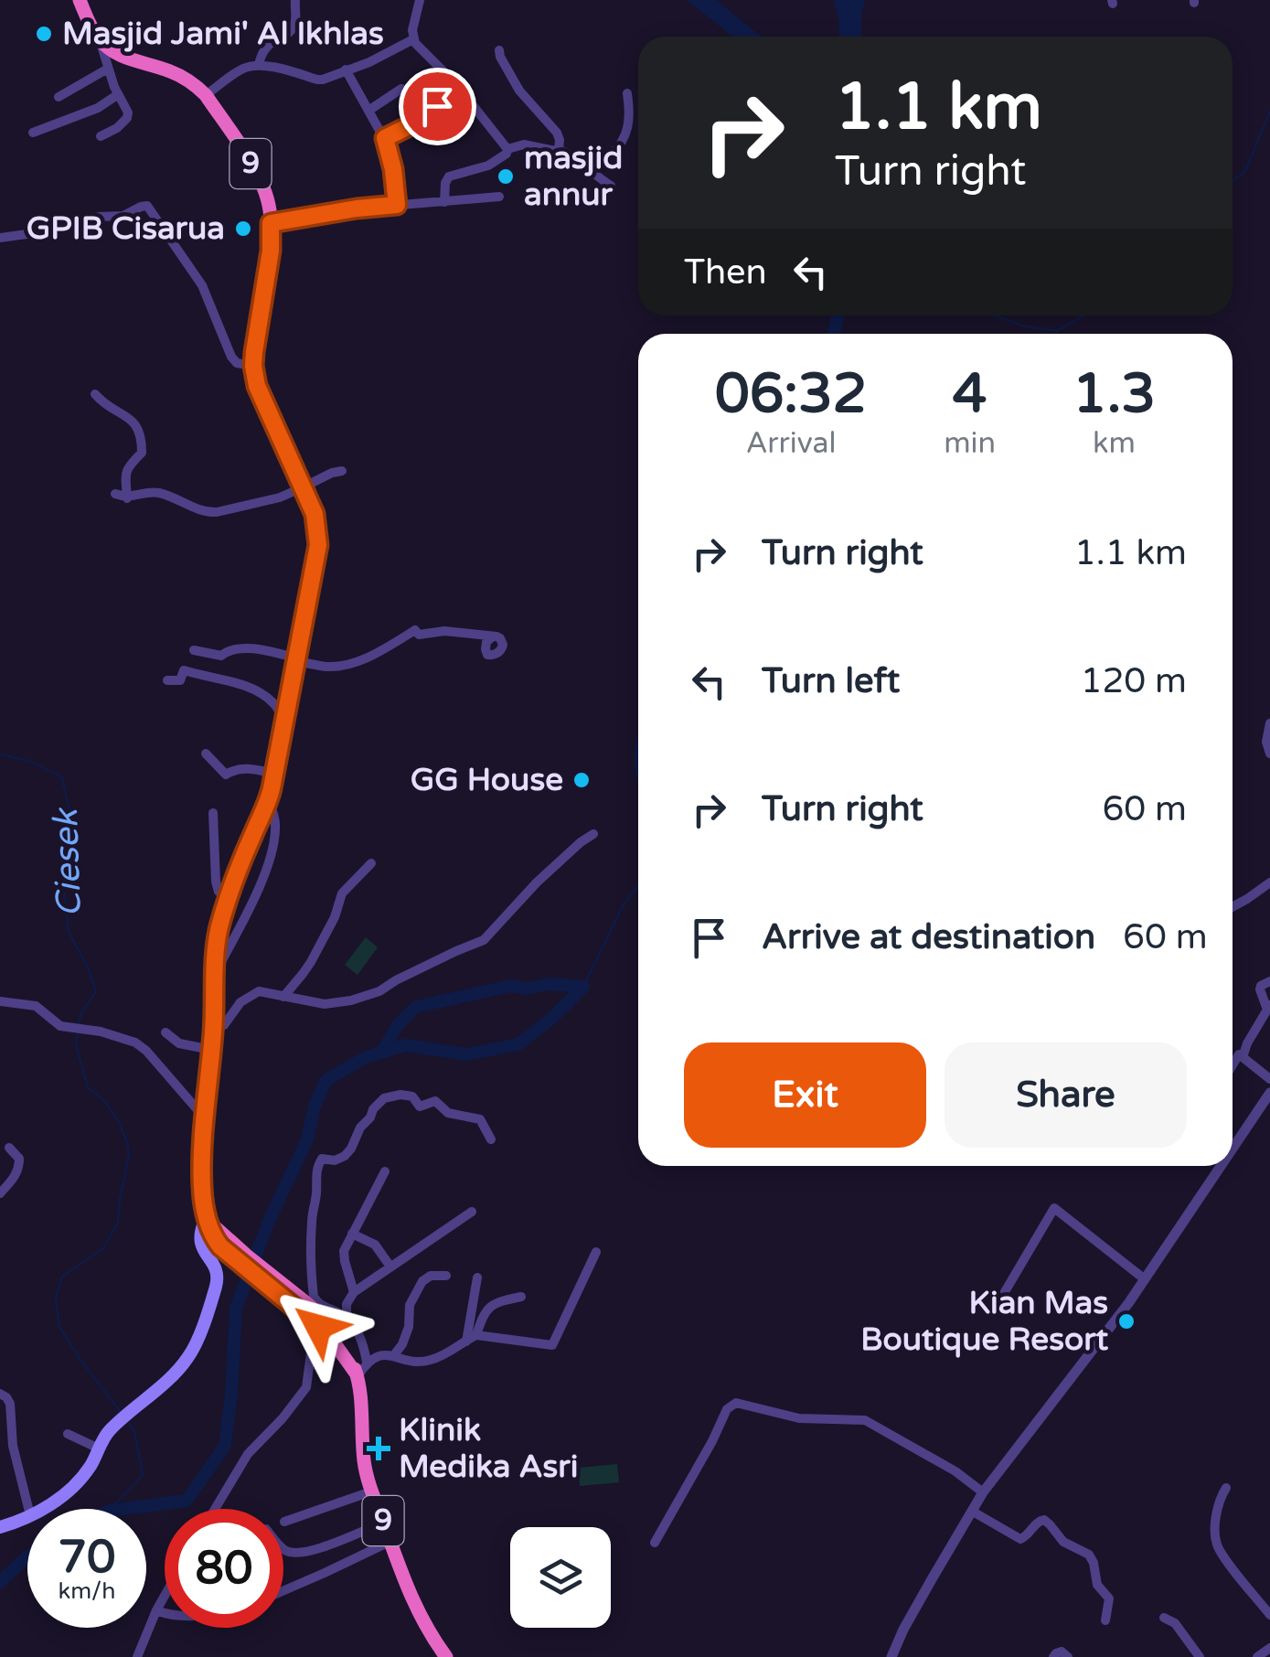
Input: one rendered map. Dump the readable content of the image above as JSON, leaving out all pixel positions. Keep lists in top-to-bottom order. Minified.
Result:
{"streets":{"highway":["9"]},"water":["Ciesek"],"places":{"other":["Masjid Jami' Al Ikhlas","masjid annur","GPIB Cisarua","GG House","Kian Mas Boutique Resort"],"health":["Klinik Medika Asri"]},"page":{"turn":["1.1 km","Turn right"],"then":"Then","eta":["06:32","Arrival","4","min","1.3","km"],"list":[{"name":"Turn right","value":"1.1 km"},{"name":"Turn left","value":"120 m"},{"name":"Turn right","value":"60 m"},{"name":"Arrive at destination","value":"60 m"}],"buttons":["Exit","Share"],"speed":"70 km/h","limit":"80"}}
